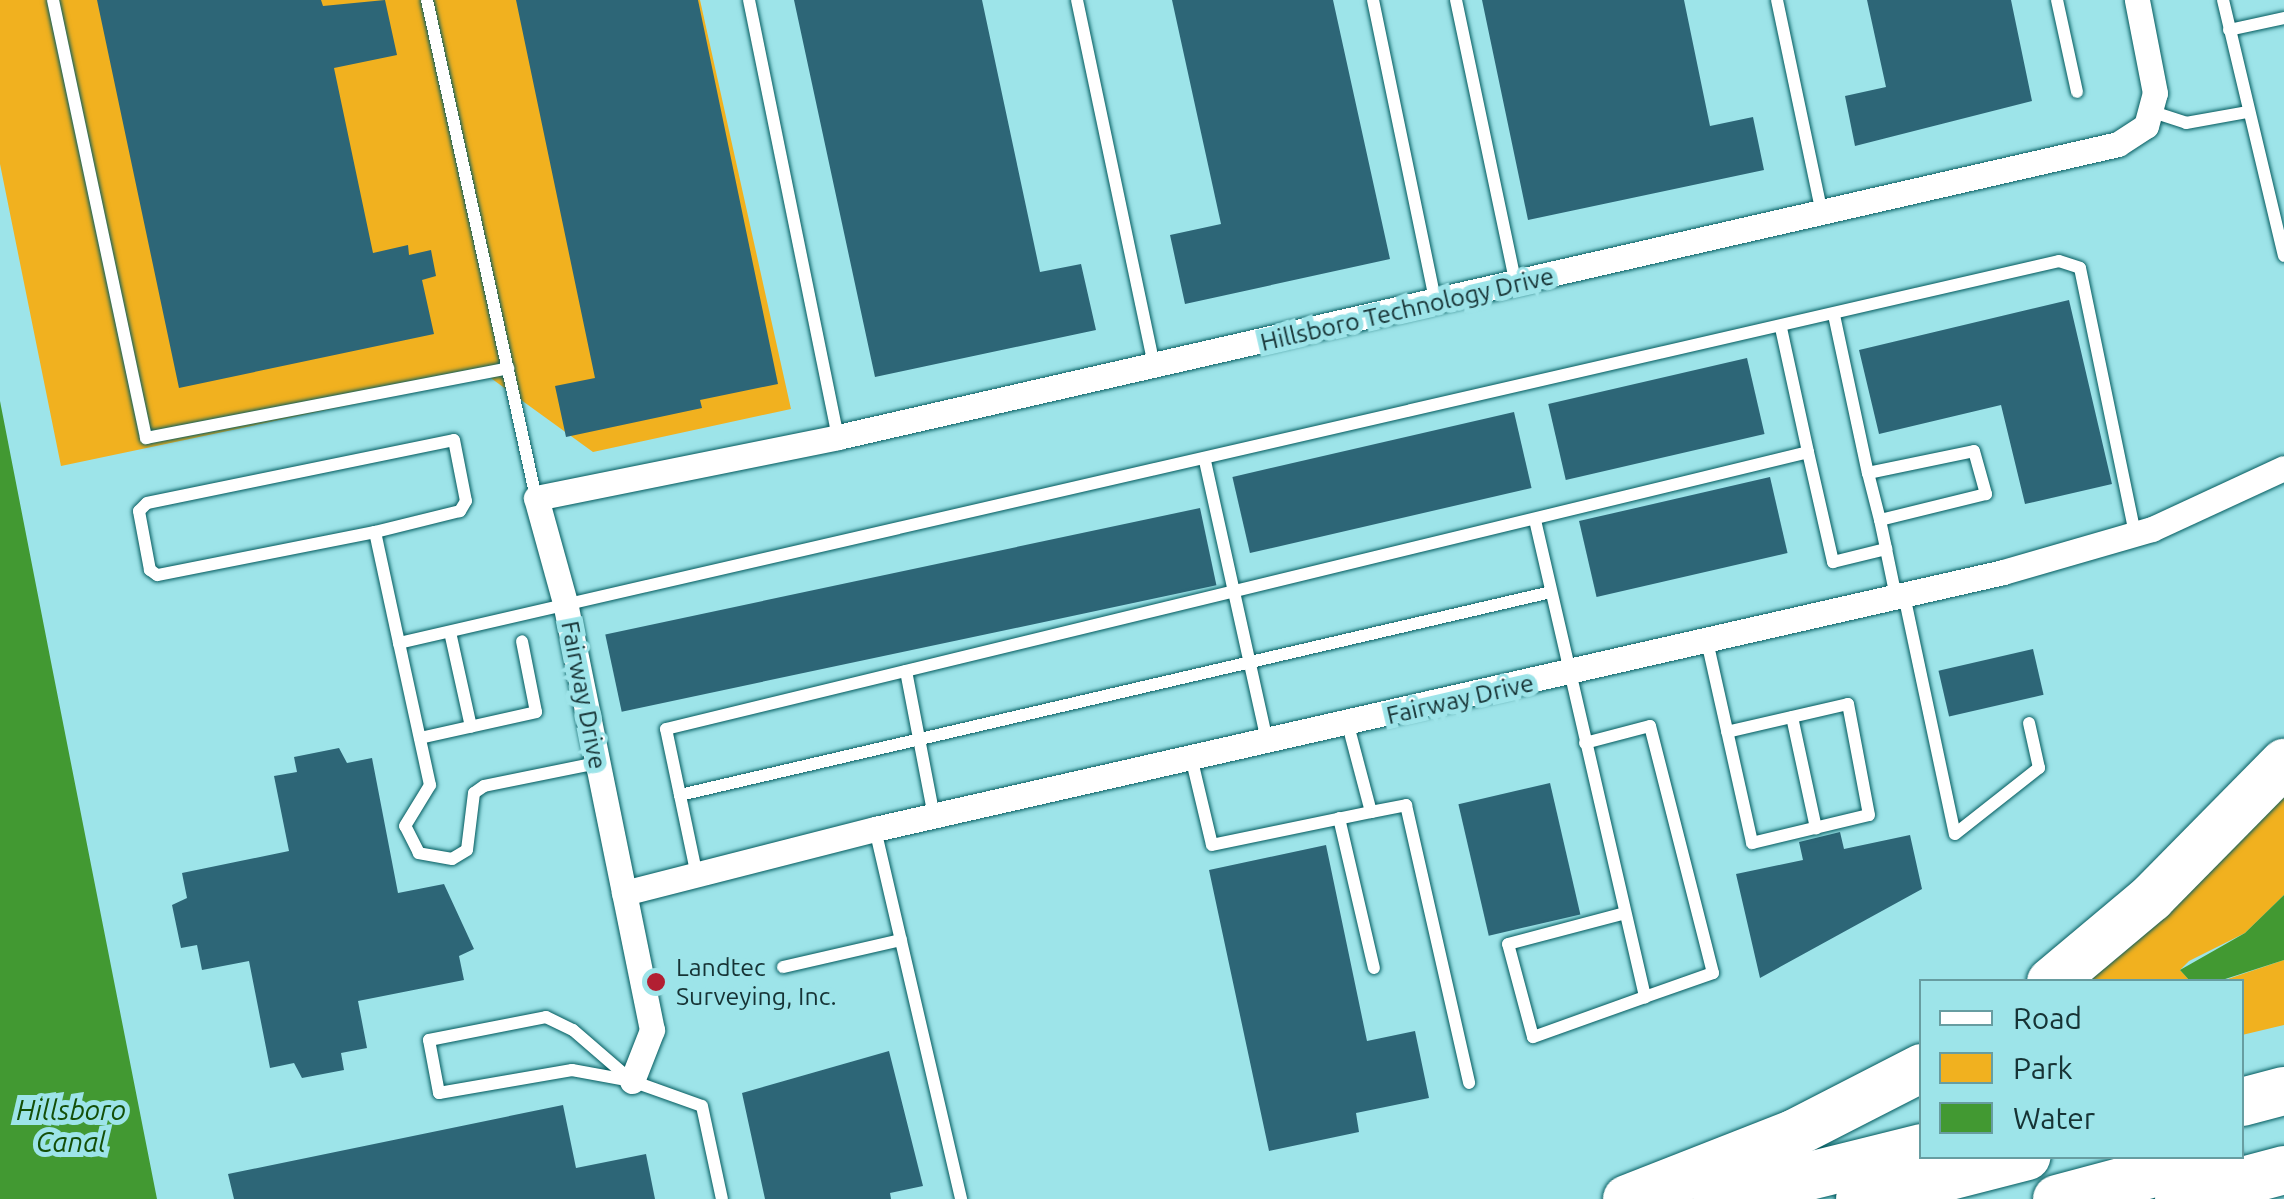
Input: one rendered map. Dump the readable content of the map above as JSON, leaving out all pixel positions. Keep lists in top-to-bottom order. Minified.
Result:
{"streets":{"street":["Hillsboro Technology Drive","Fairway Drive"]},"crossings":[["Hillsboro Technology Drive","Fairway Drive"]],"water":["Hillsboro Canal"],"places":["Landtec Surveying, Inc."],"legend":["Road","Park","Water"]}
